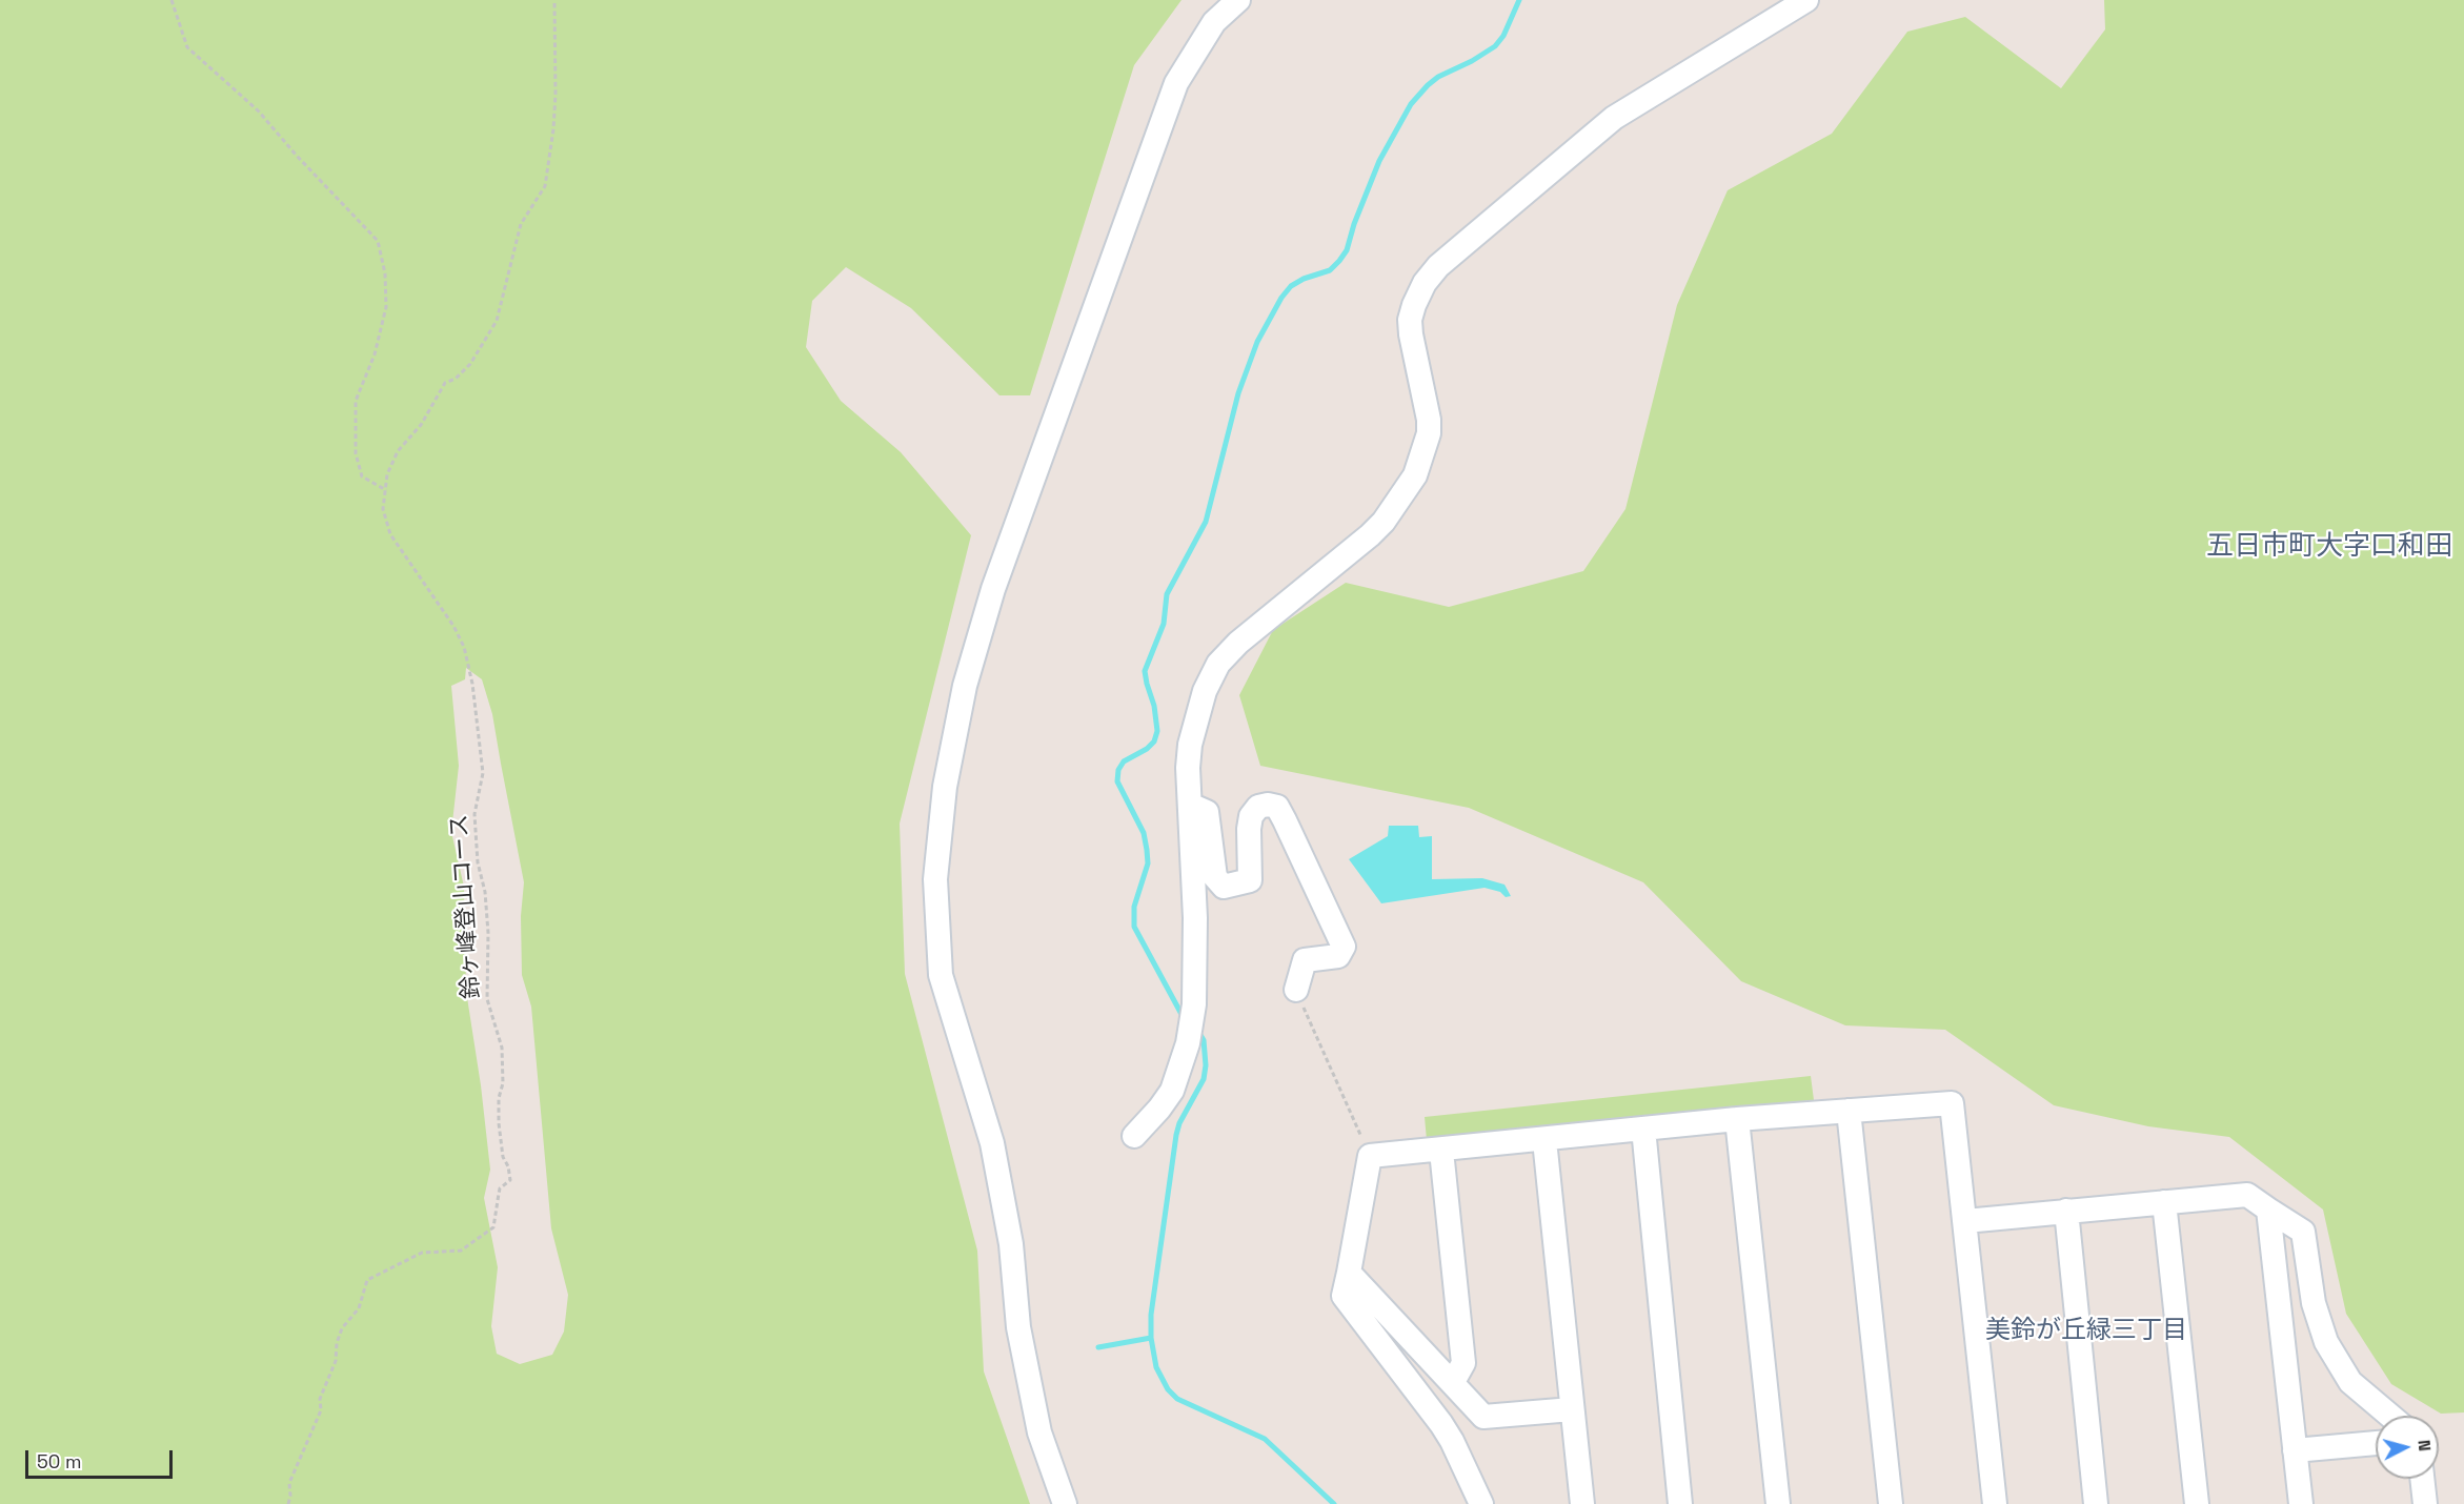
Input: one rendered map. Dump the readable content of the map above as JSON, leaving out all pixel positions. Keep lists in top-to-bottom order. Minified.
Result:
{"streets":{"path":["鈴ヶ峰登山コース"]},"districts":["五日市町大字口和田","美鈴が丘緑三丁目"],"scale_bar":"50 m","north":"right"}
